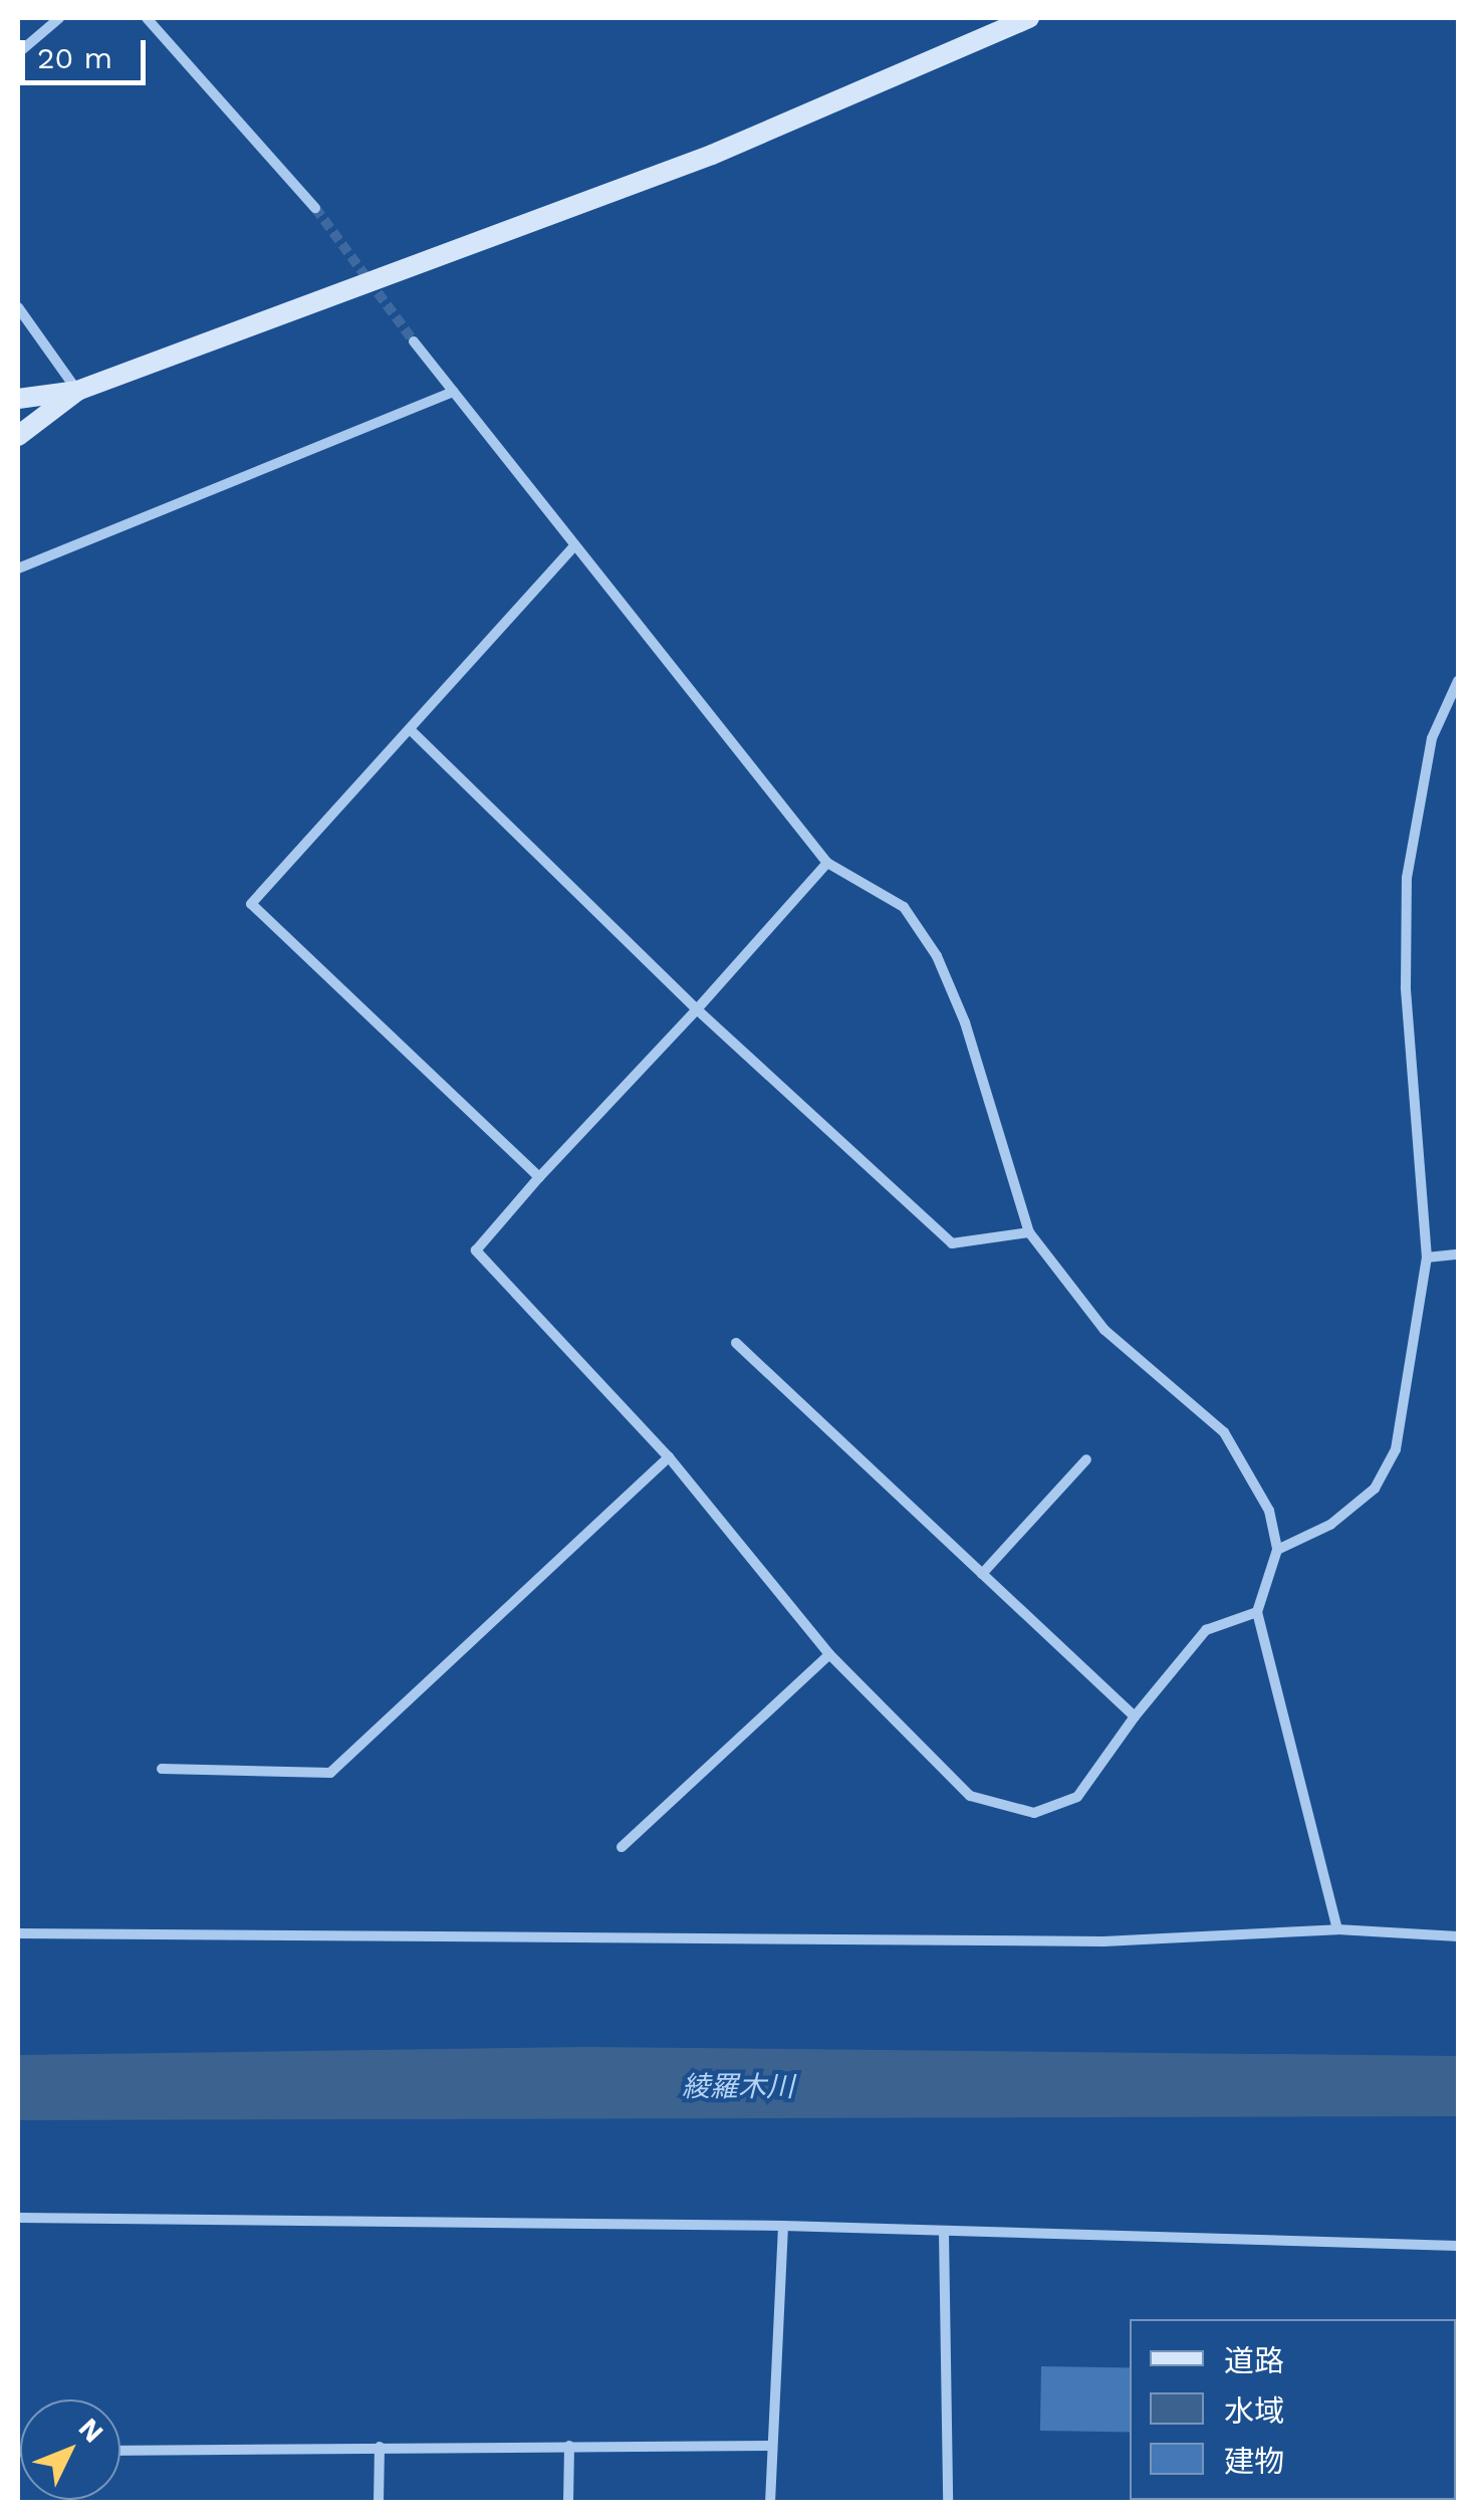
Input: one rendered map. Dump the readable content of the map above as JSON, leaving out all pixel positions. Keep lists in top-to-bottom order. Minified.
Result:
{"water":["綾羅木川"],"legend":["道路","水域","建物"],"scale_bar":"20 m","north":"top right"}
